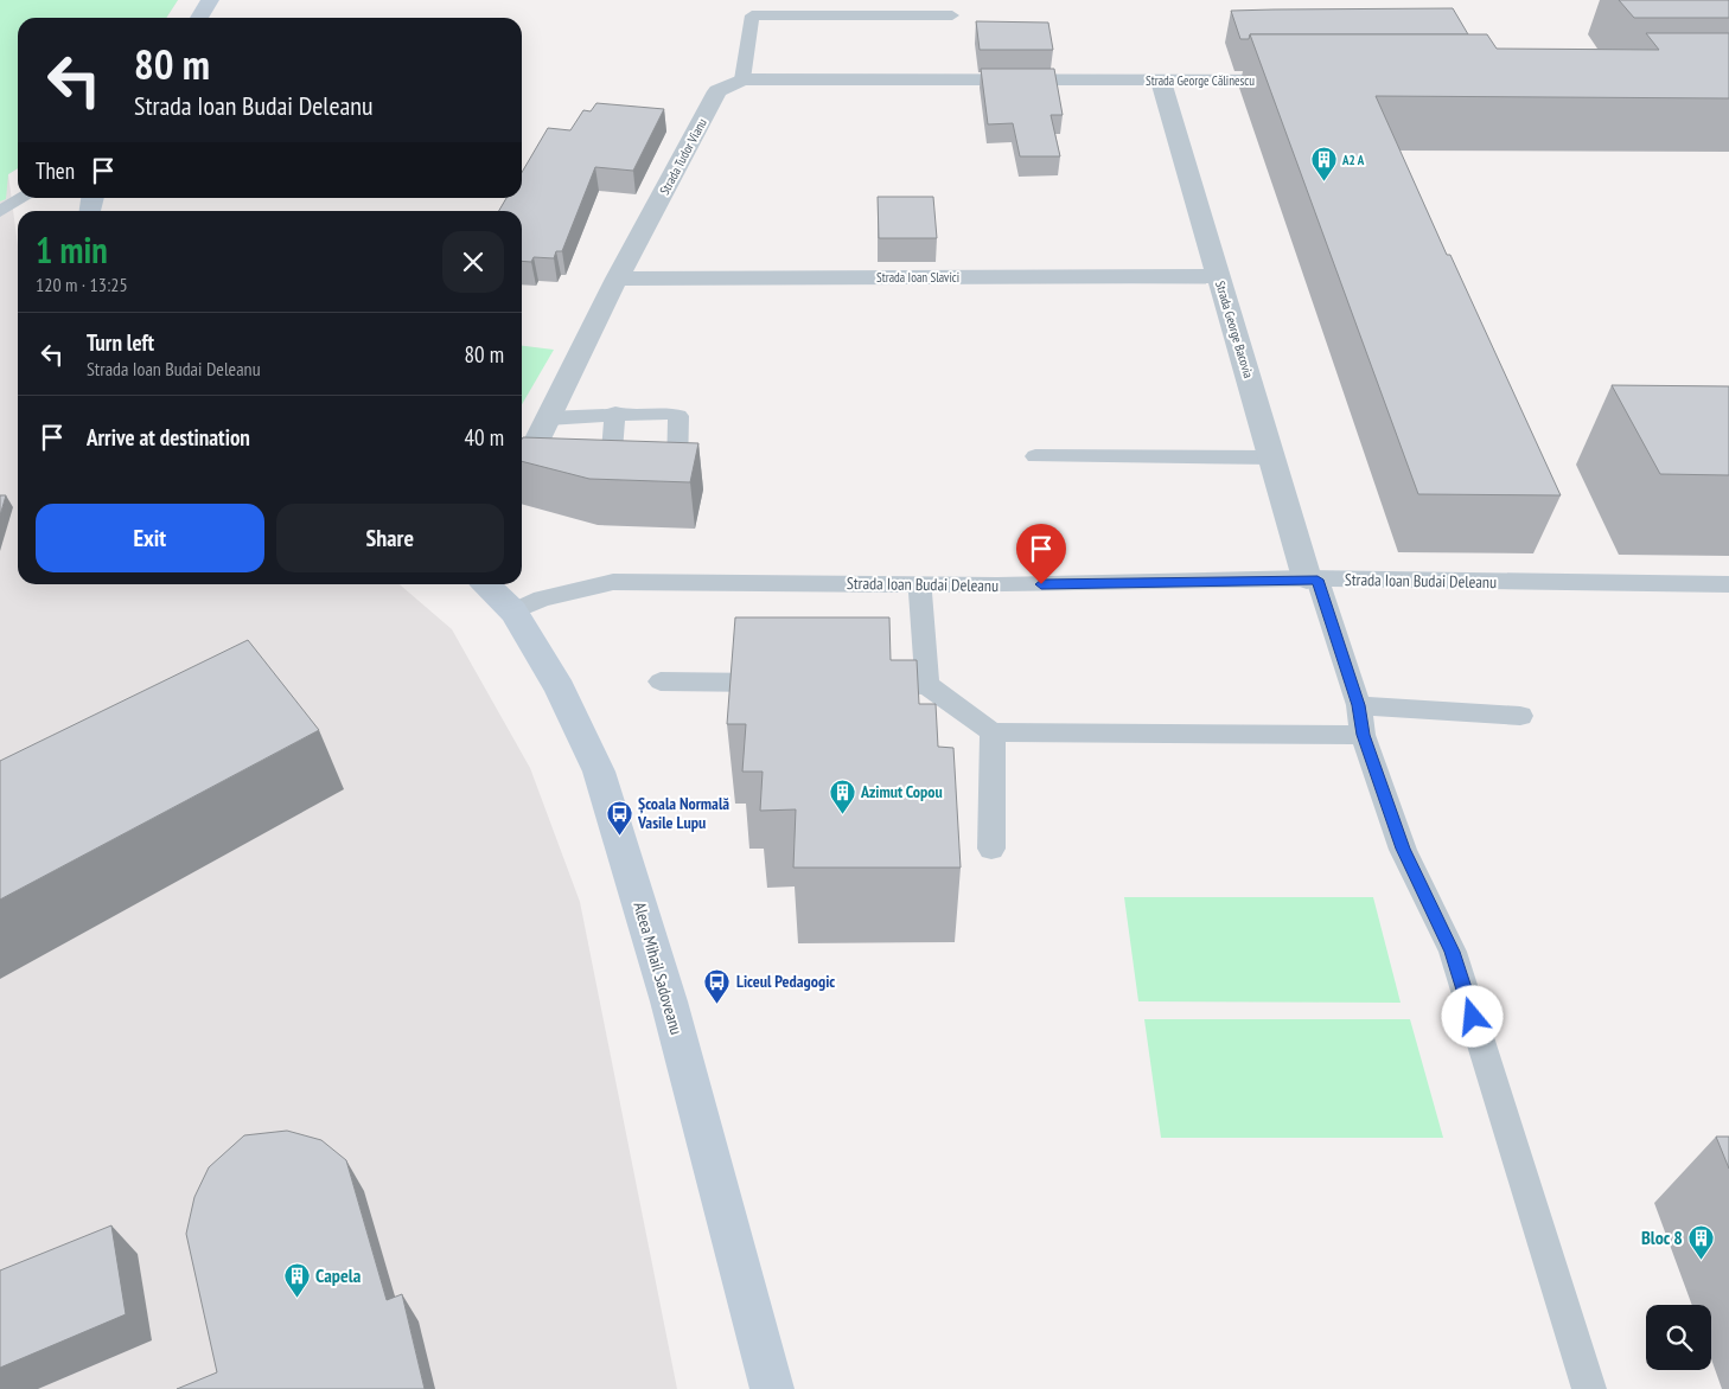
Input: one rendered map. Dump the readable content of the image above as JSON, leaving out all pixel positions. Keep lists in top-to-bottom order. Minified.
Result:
{"streets":{"main road":["Aleea Mihail Sadoveanu"],"street":["Strada George Călinescu","Strada Tudor Vianu","Strada Ioan Slavici","Strada George Bacovia"],"lane":["Strada Ioan Budai Deleanu"]},"crossings":[["Strada George Călinescu","Strada Tudor Vianu"],["Strada George Călinescu","Strada George Bacovia"],["Strada Tudor Vianu","Strada Ioan Slavici"],["Strada Ioan Slavici","Strada George Bacovia"],["Strada George Bacovia","Strada Ioan Budai Deleanu"],["Strada Ioan Budai Deleanu","Aleea Mihail Sadoveanu"]],"places":{"building":["A2 A","Azimut Copou","Bloc 8","Capela"],"bus stop":["Școala Normală Vasile Lupu","Liceul Pedagogic"]},"page":{"turn":["80 m","Strada Ioan Budai Deleanu"],"then":"Then","heading":["1 min","120 m · 13:25"],"list":[{"name":"Turn left","note":"Strada Ioan Budai Deleanu","value":"80 m"},{"name":"Arrive at destination","value":"40 m"}],"buttons":["Exit","Share"]}}
